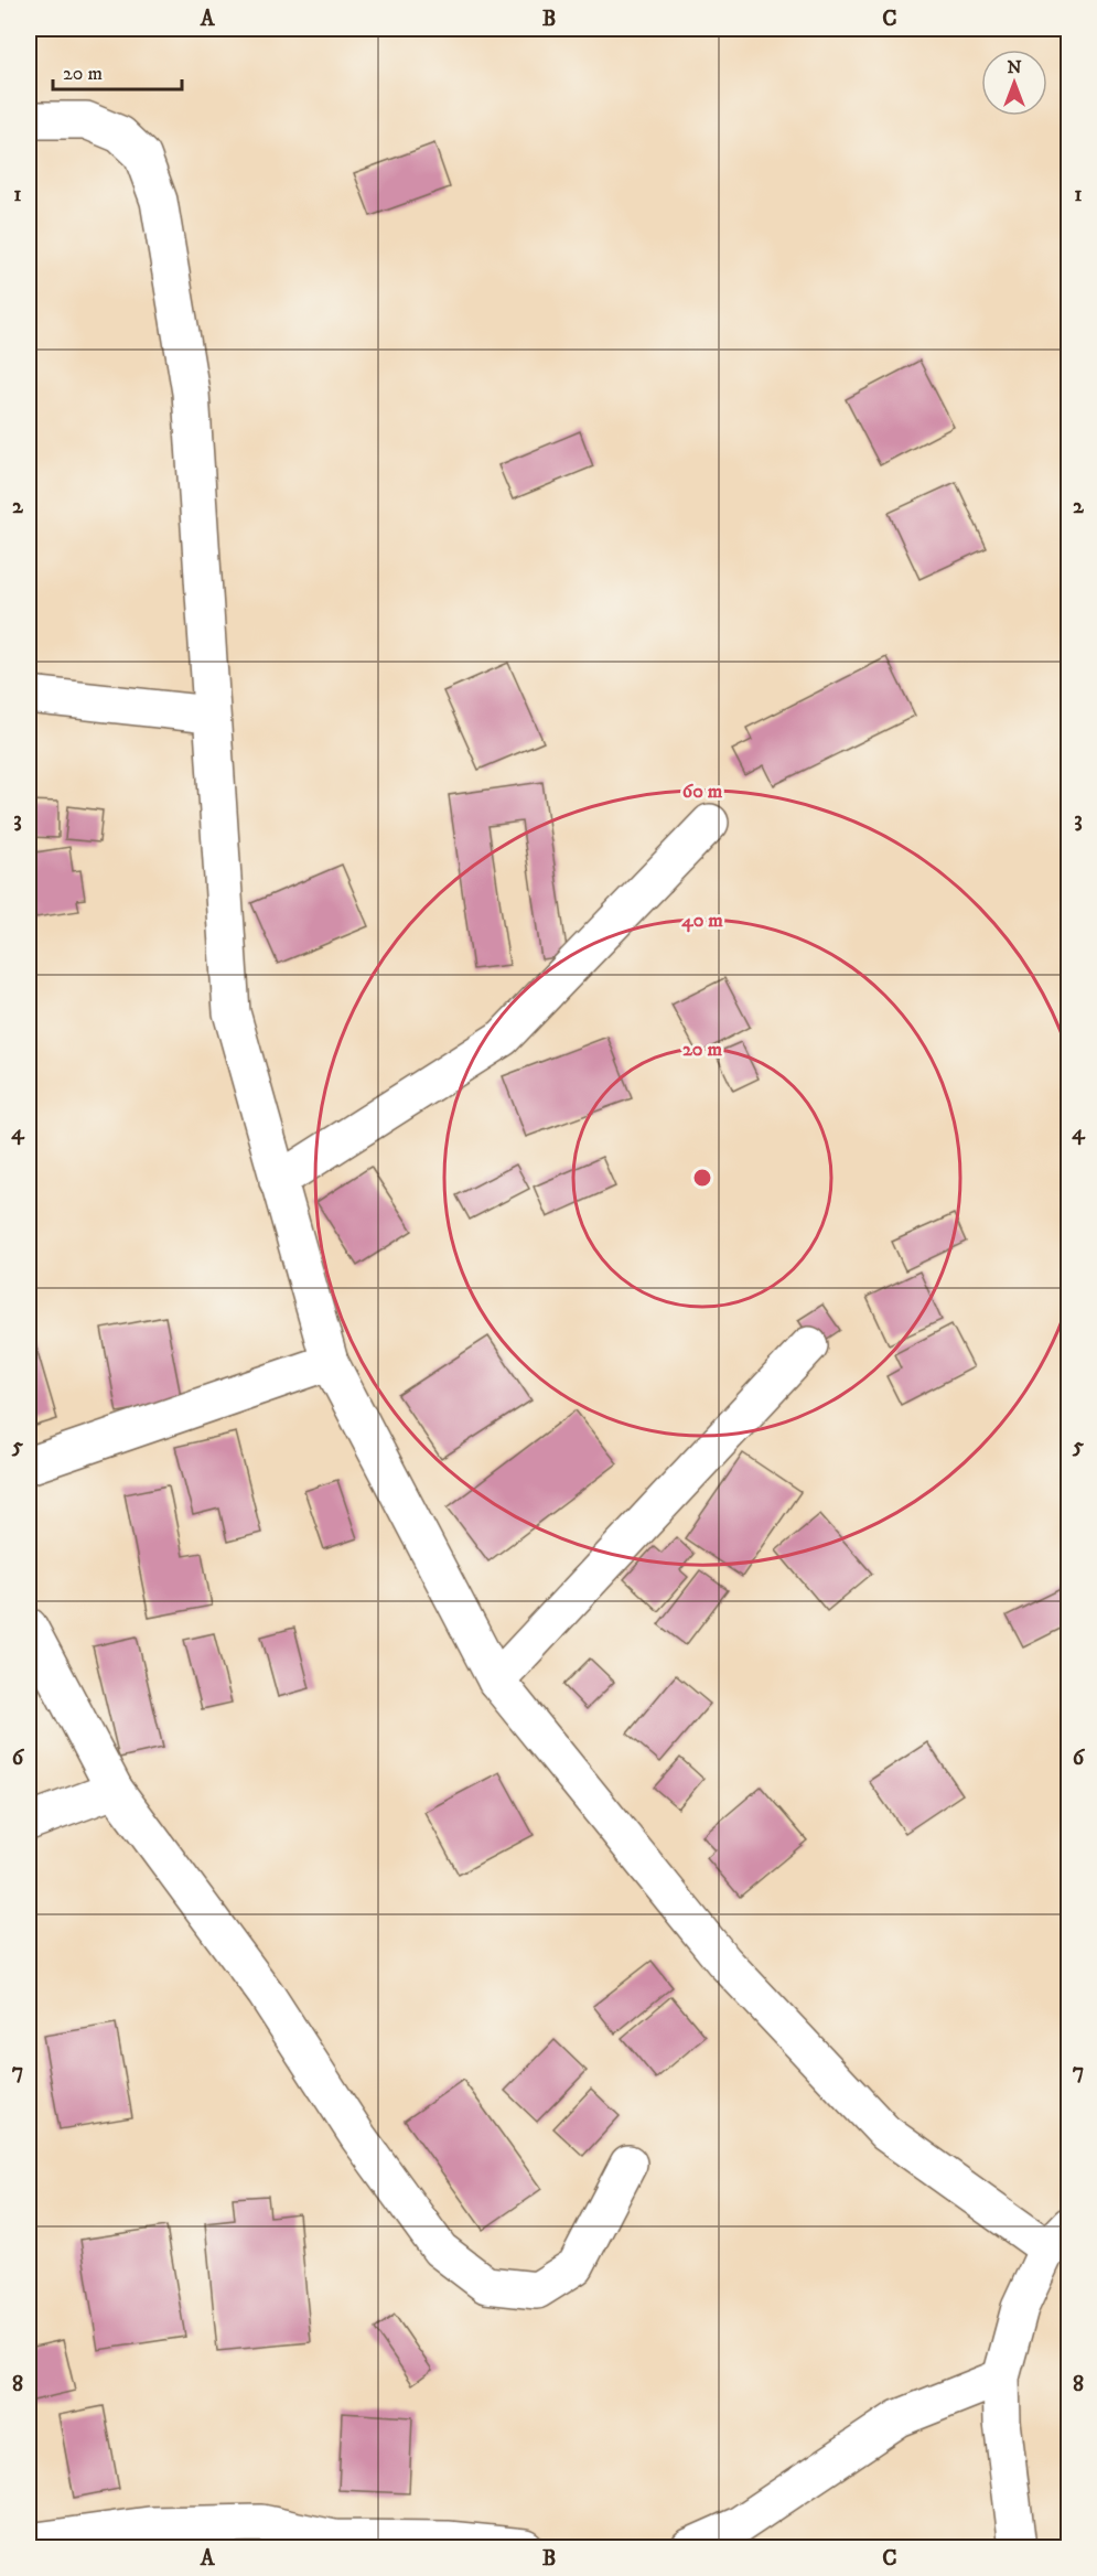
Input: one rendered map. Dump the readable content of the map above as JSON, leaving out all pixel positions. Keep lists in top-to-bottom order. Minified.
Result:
{"scale_bar":"20 m","north":"top","grid":{"columns":["A","B","C"],"rows":["1","2","3","4","5","6","7","8"]},"rings":["60 m","40 m","20 m"]}
